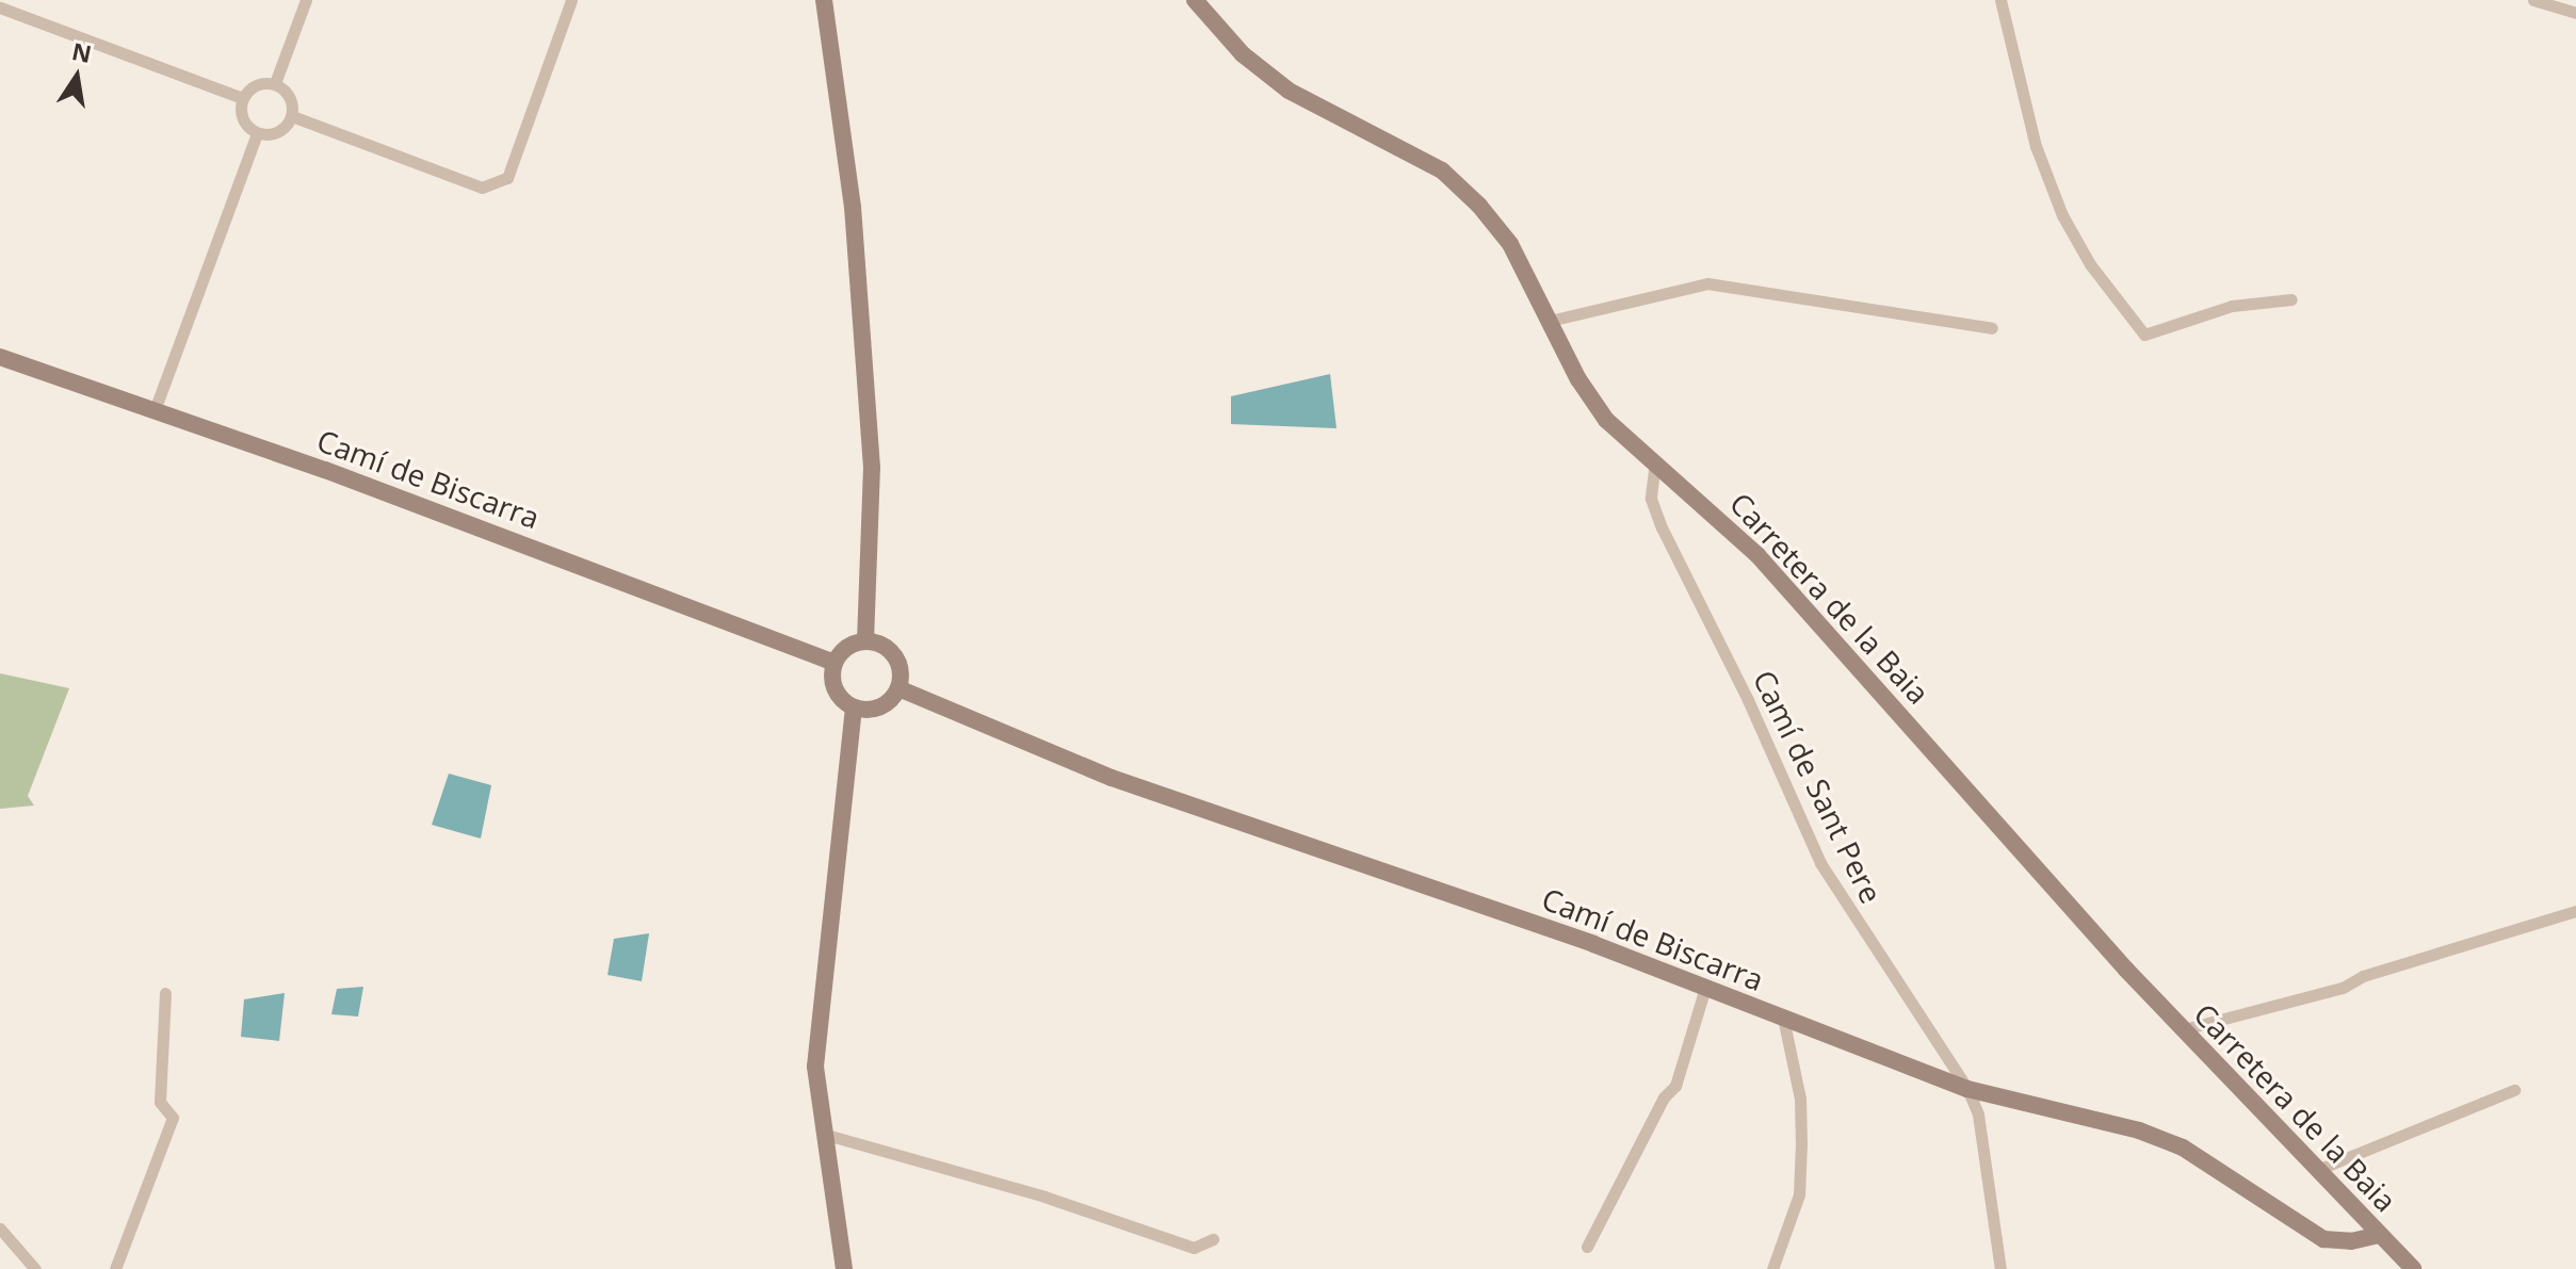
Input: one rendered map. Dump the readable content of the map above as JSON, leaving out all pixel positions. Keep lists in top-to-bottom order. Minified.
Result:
{"streets":{"main road":["Camí de Biscarra","Carretera de la Baia"],"street":["Camí de Sant Pere"]},"crossings":[["Camí de Biscarra","Carretera de la Baia"],["Camí de Biscarra","Camí de Sant Pere"],["Carretera de la Baia","Camí de Sant Pere"]],"north":"top"}
